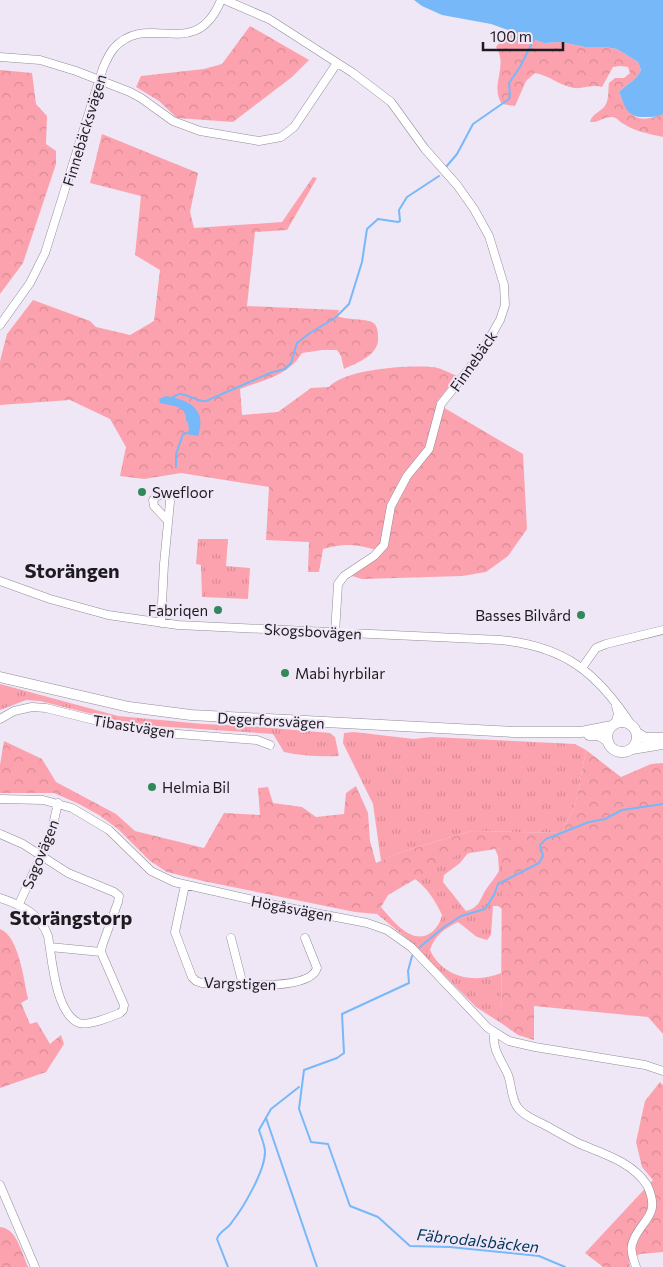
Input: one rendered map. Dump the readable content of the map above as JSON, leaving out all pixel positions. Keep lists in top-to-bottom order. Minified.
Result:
{"streets":{"main road":["Degerforsvägen"],"street":["Finnebäcksvägen","Finnebäck","Skogsbovägen","Tibastvägen","Sagovägen","Högåsvägen","Vargstigen"]},"crossings":[["Finnebäck","Skogsbovägen"],["Skogsbovägen","Degerforsvägen"],["Sagovägen","Högåsvägen"],["Högåsvägen","Vargstigen"]],"districts":["Storängen","Storängstorp"],"water":["Fäbrodalsbäcken"],"places":["Swefloor","Fabriqen","Basses Bilvård","Mabi hyrbilar","Helmia Bil"],"scale_bar":"100 m"}
